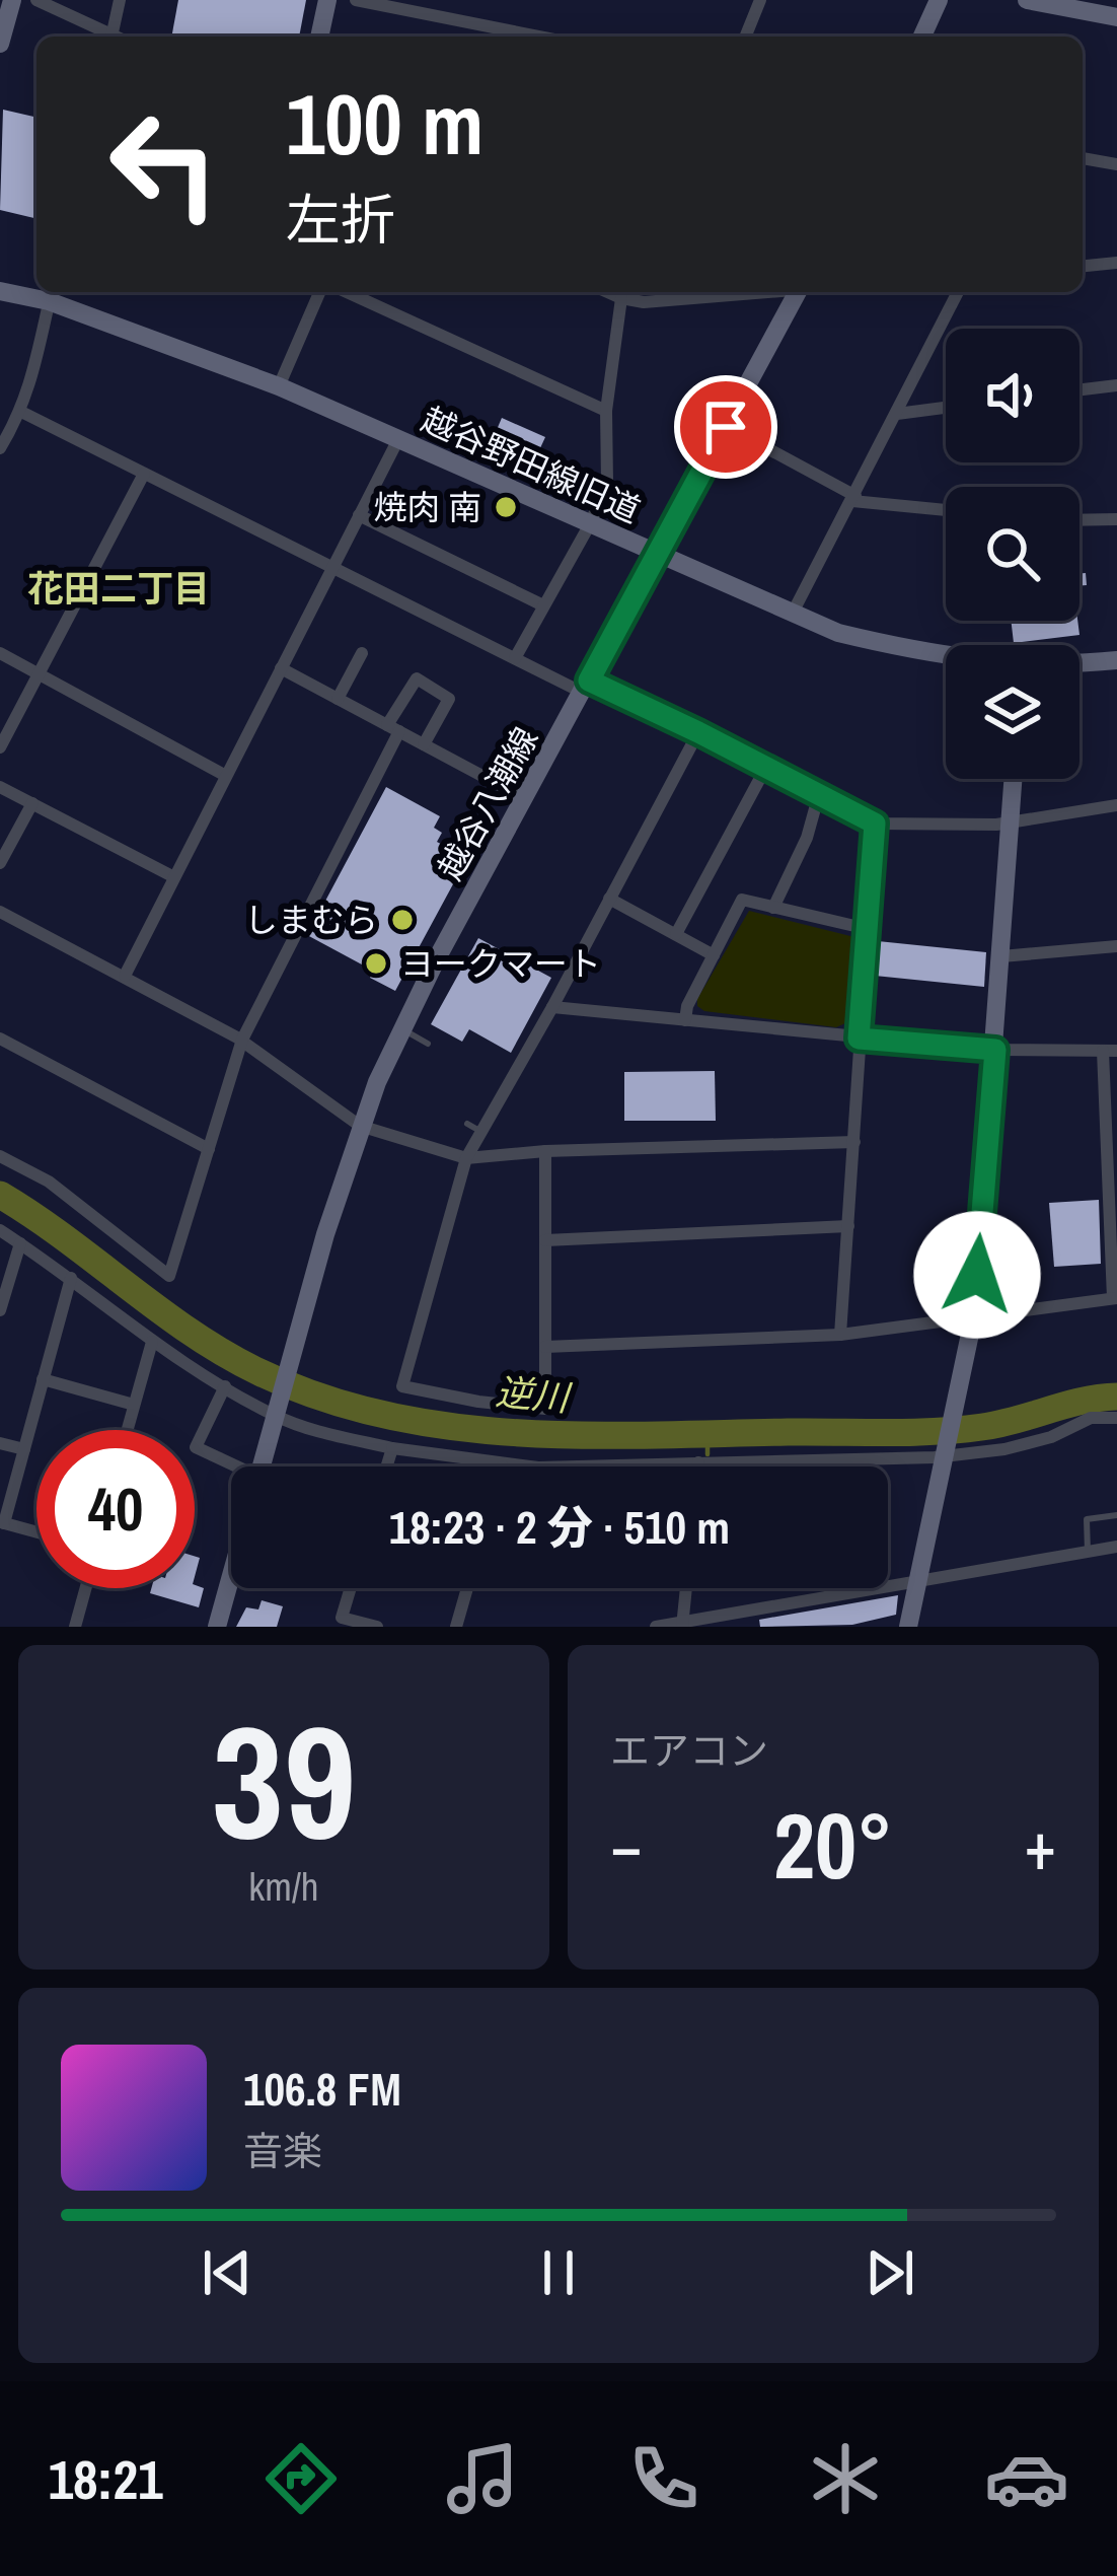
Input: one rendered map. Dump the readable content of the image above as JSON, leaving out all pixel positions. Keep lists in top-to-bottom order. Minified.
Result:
{"streets":{"street":["越谷野田線旧道","越谷八潮線"]},"crossings":[["越谷野田線旧道","越谷八潮線"]],"districts":["花田二丁目"],"water":["逆川"],"places":["焼肉 南","しまむら","ヨークマート"],"page":{"turn":["100 m","左折"],"limit":"40","trip":"18:23 · 2 分 · 510 m","tile":[["39","km/h"],"エアコン"],"heat":["−","20°","+"],"song":["106.8 FM","音楽"],"tabs":"18:21"}}
